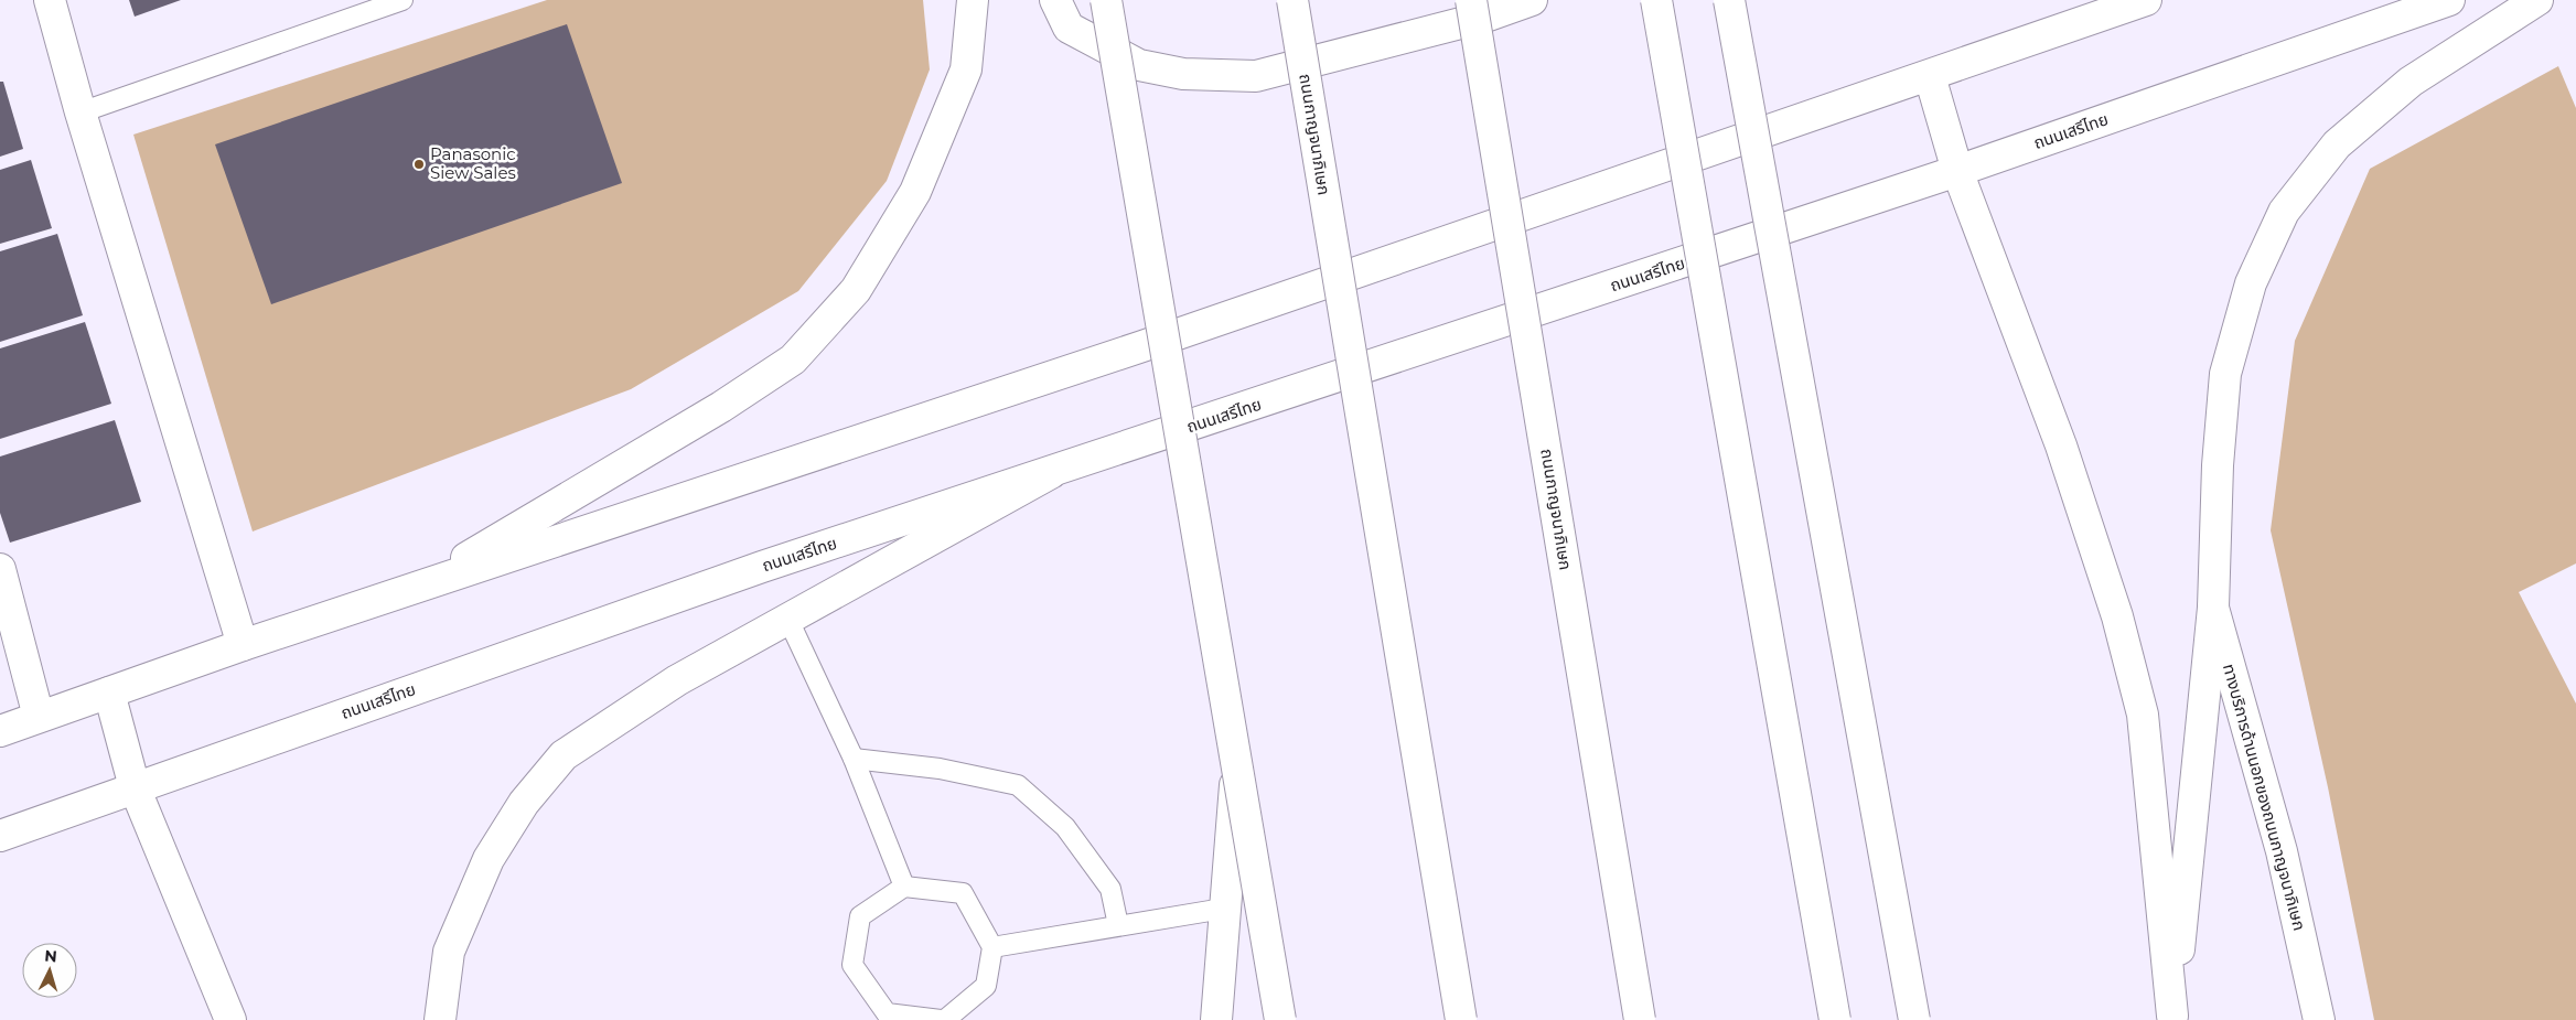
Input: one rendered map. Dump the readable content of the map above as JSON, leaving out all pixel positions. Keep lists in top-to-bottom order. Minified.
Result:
{"streets":{"main road":["ถนนเสรีไทย","ถนนกาญจนาภิเษก","ทางบริการด้านนอกของถนนกาญจนาภิเษก"]},"places":["Panasonic Siew Sales"],"north":"top"}
